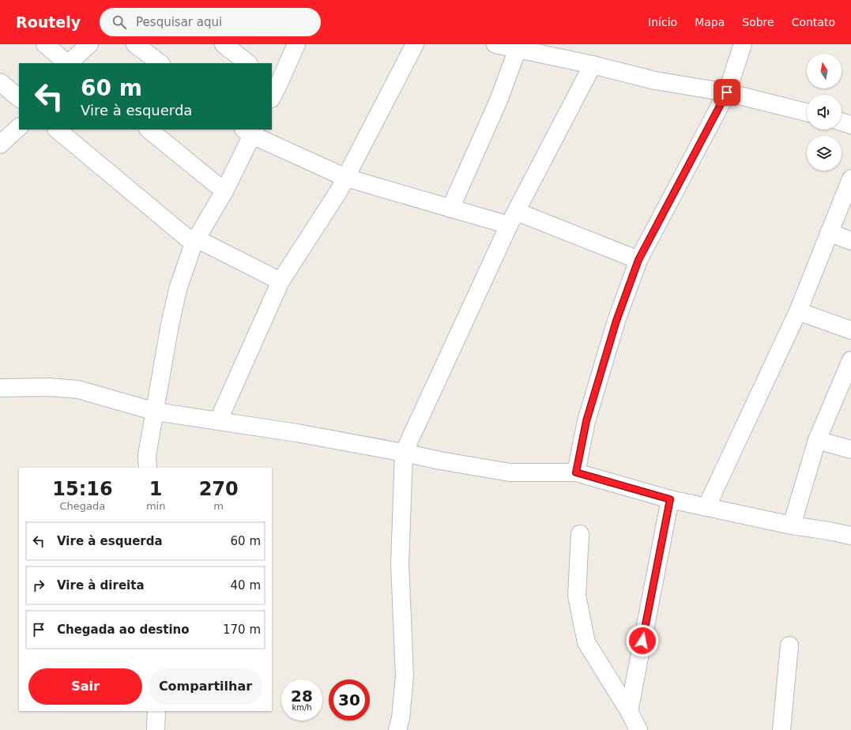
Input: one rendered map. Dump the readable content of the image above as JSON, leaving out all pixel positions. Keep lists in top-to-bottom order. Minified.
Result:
{"north":"top","page":{"header":"Routely","search":"Pesquisar aqui","nav":["Início","Mapa","Sobre","Contato"],"turn":["60 m","Vire à esquerda"],"eta":["15:16","Chegada","1","min","270","m"],"list":[{"name":"Vire à esquerda","value":"60 m"},{"name":"Vire à direita","value":"40 m"},{"name":"Chegada ao destino","value":"170 m"}],"buttons":["Sair","Compartilhar"],"speed":"28 km/h","limit":"30"}}
